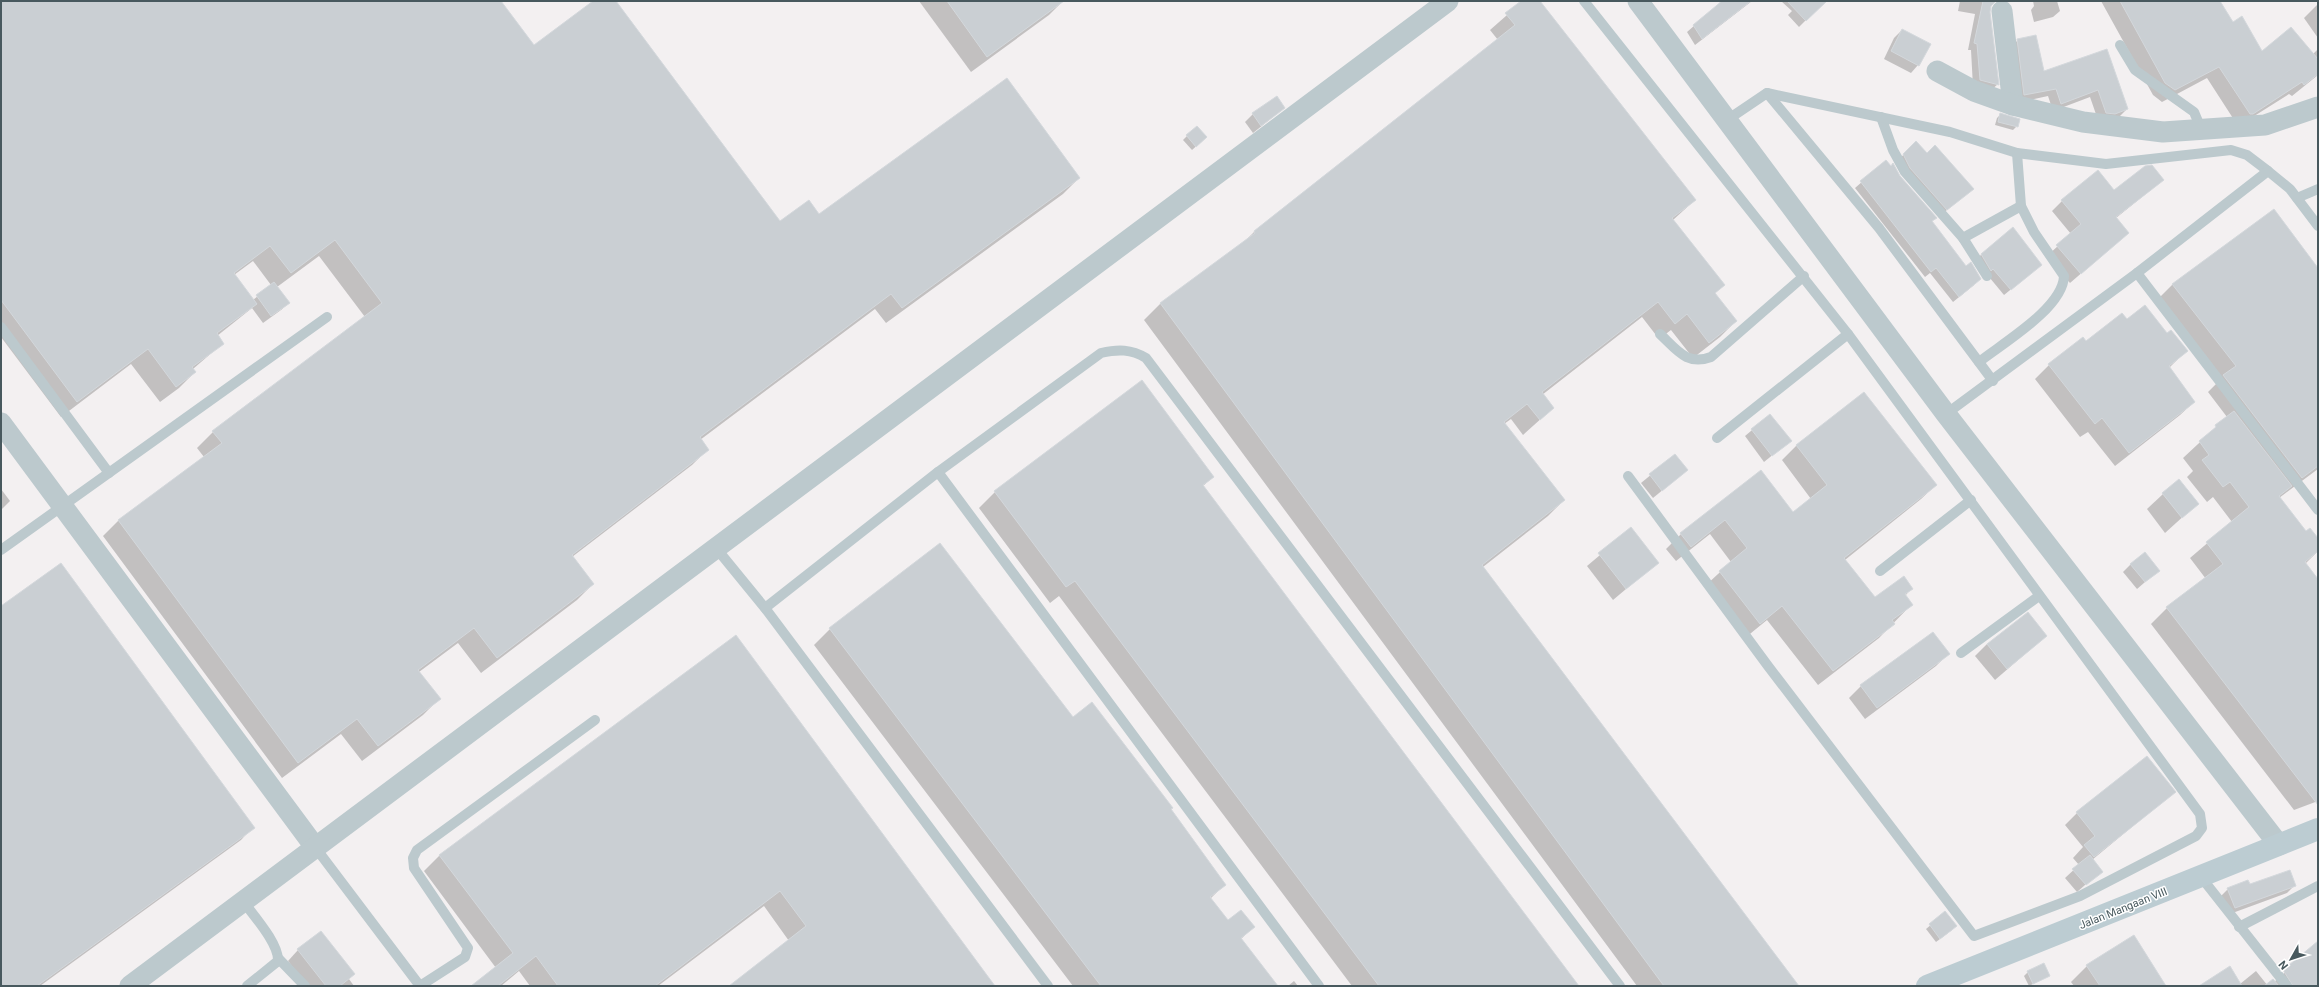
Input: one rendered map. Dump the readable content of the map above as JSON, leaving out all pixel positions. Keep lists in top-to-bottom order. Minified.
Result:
{"streets":{"street":["Jalan Mangaan VIII"]},"north":"bottom left"}
